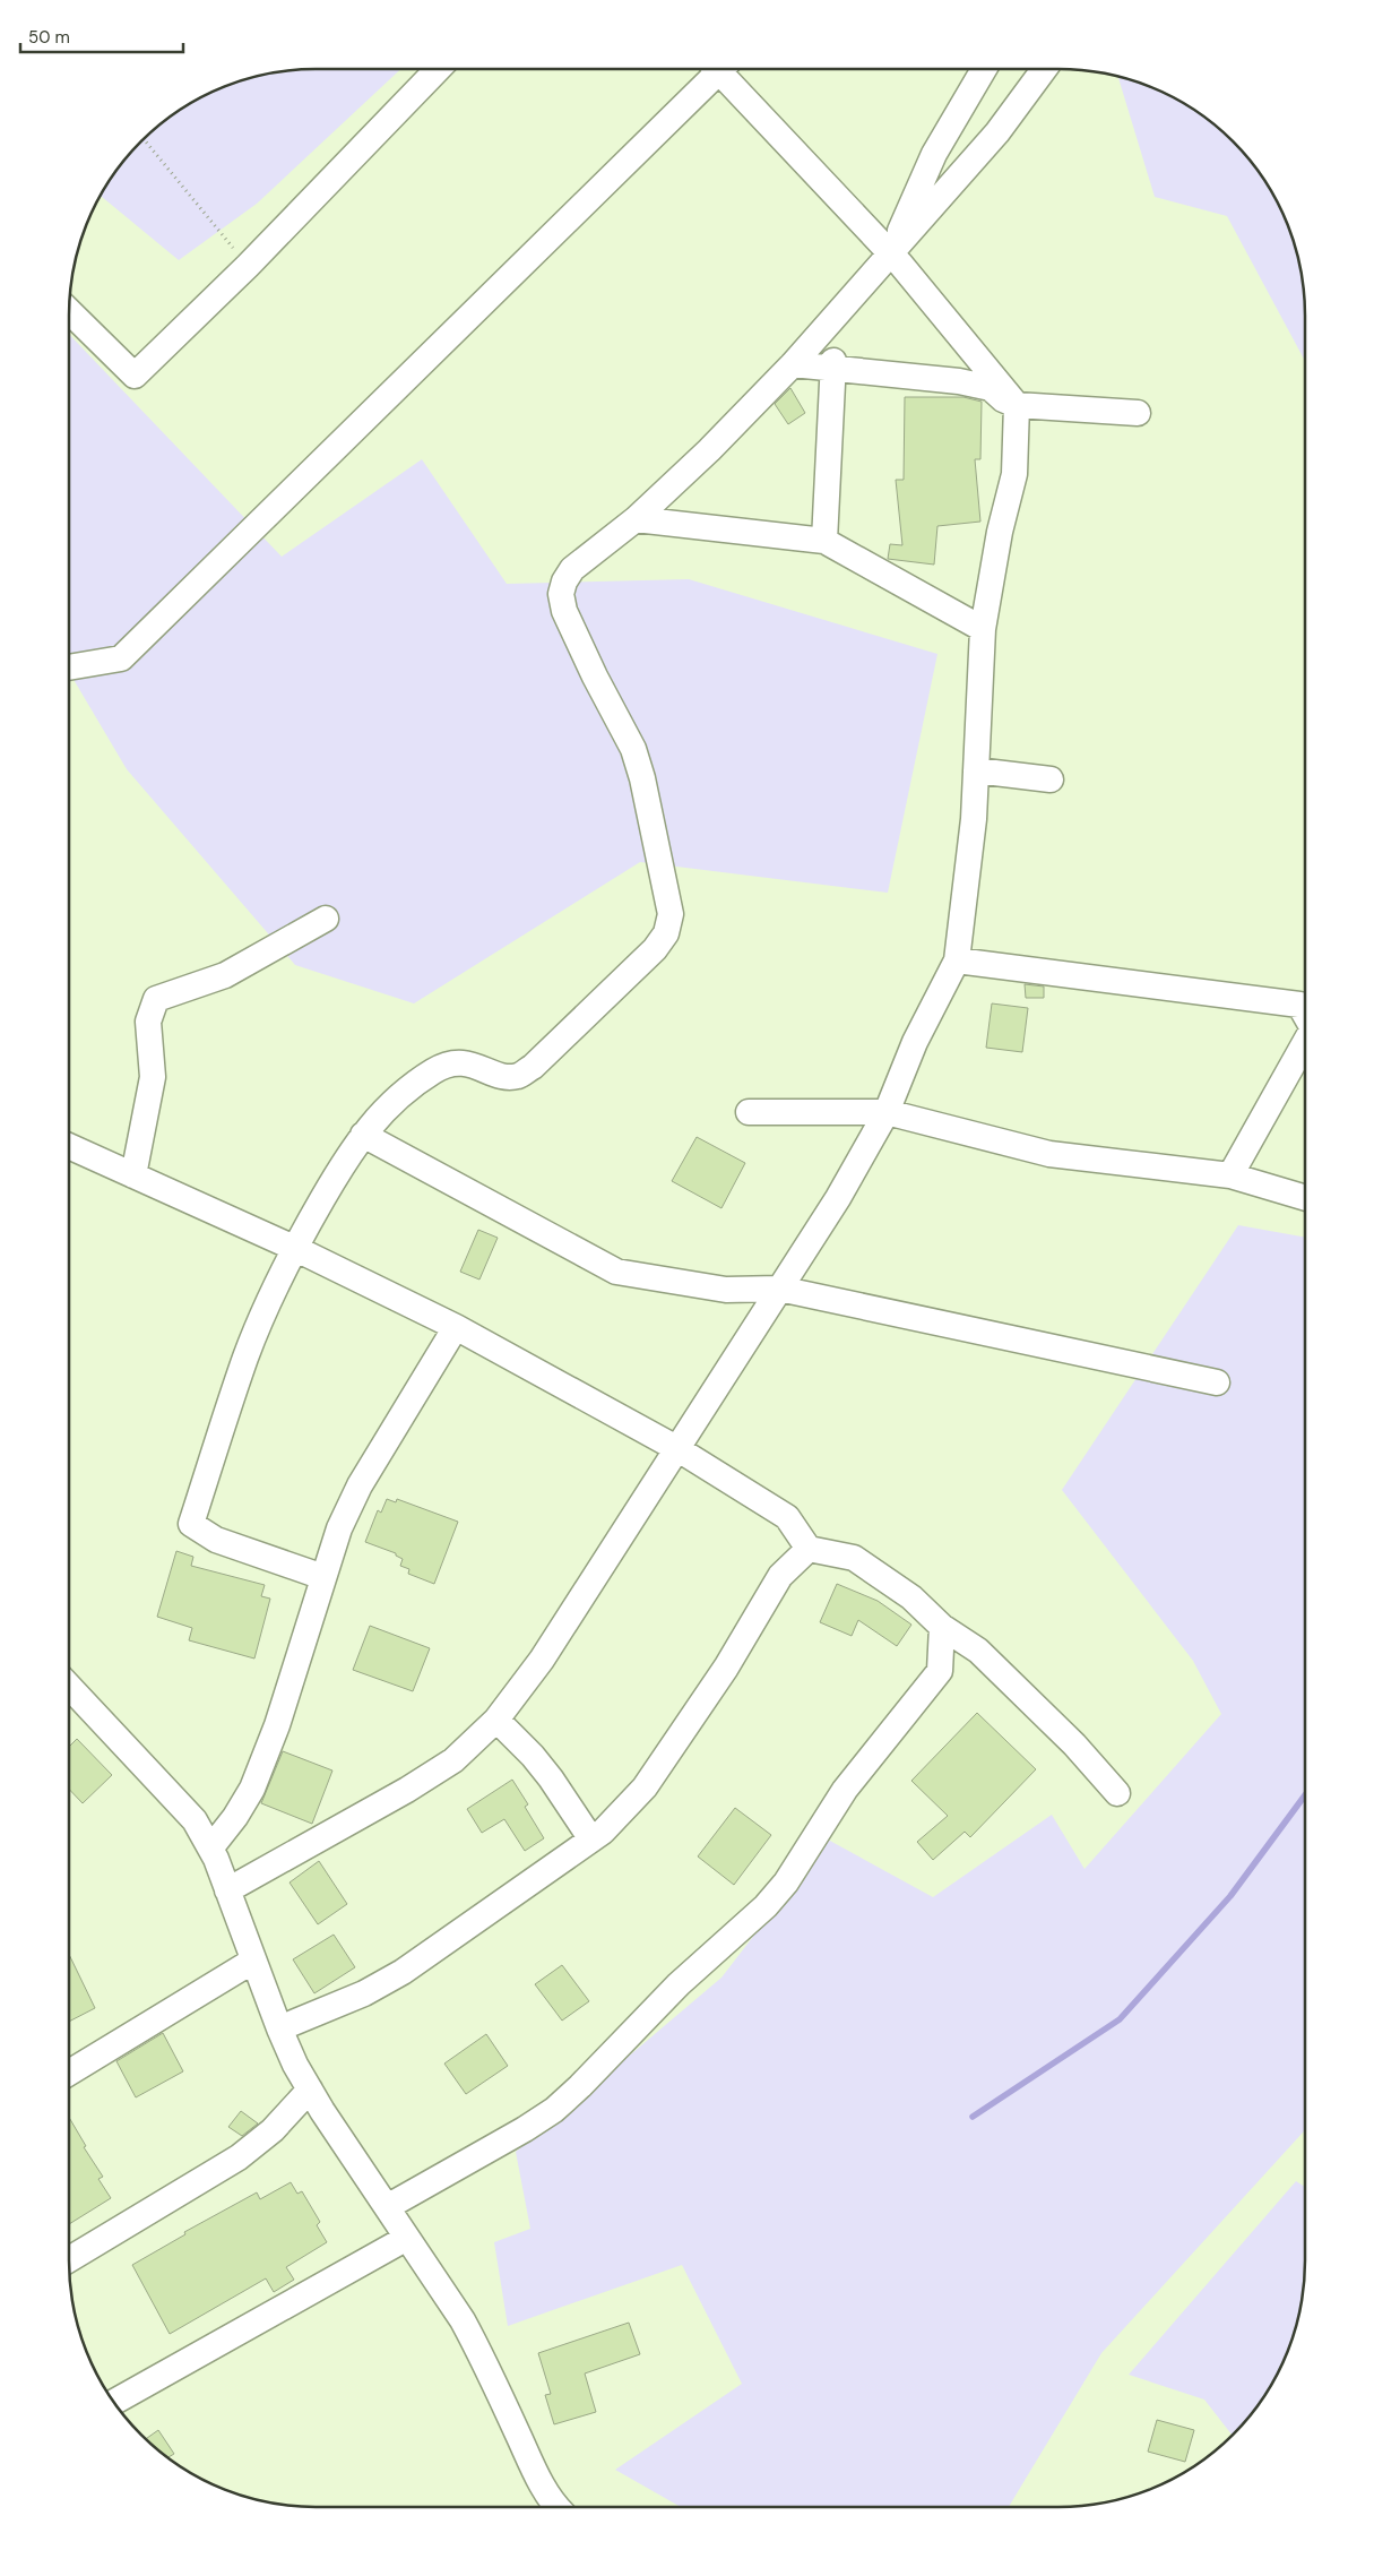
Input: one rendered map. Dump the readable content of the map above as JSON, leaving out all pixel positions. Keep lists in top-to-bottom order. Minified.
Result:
{"scale_bar":"50 m"}
